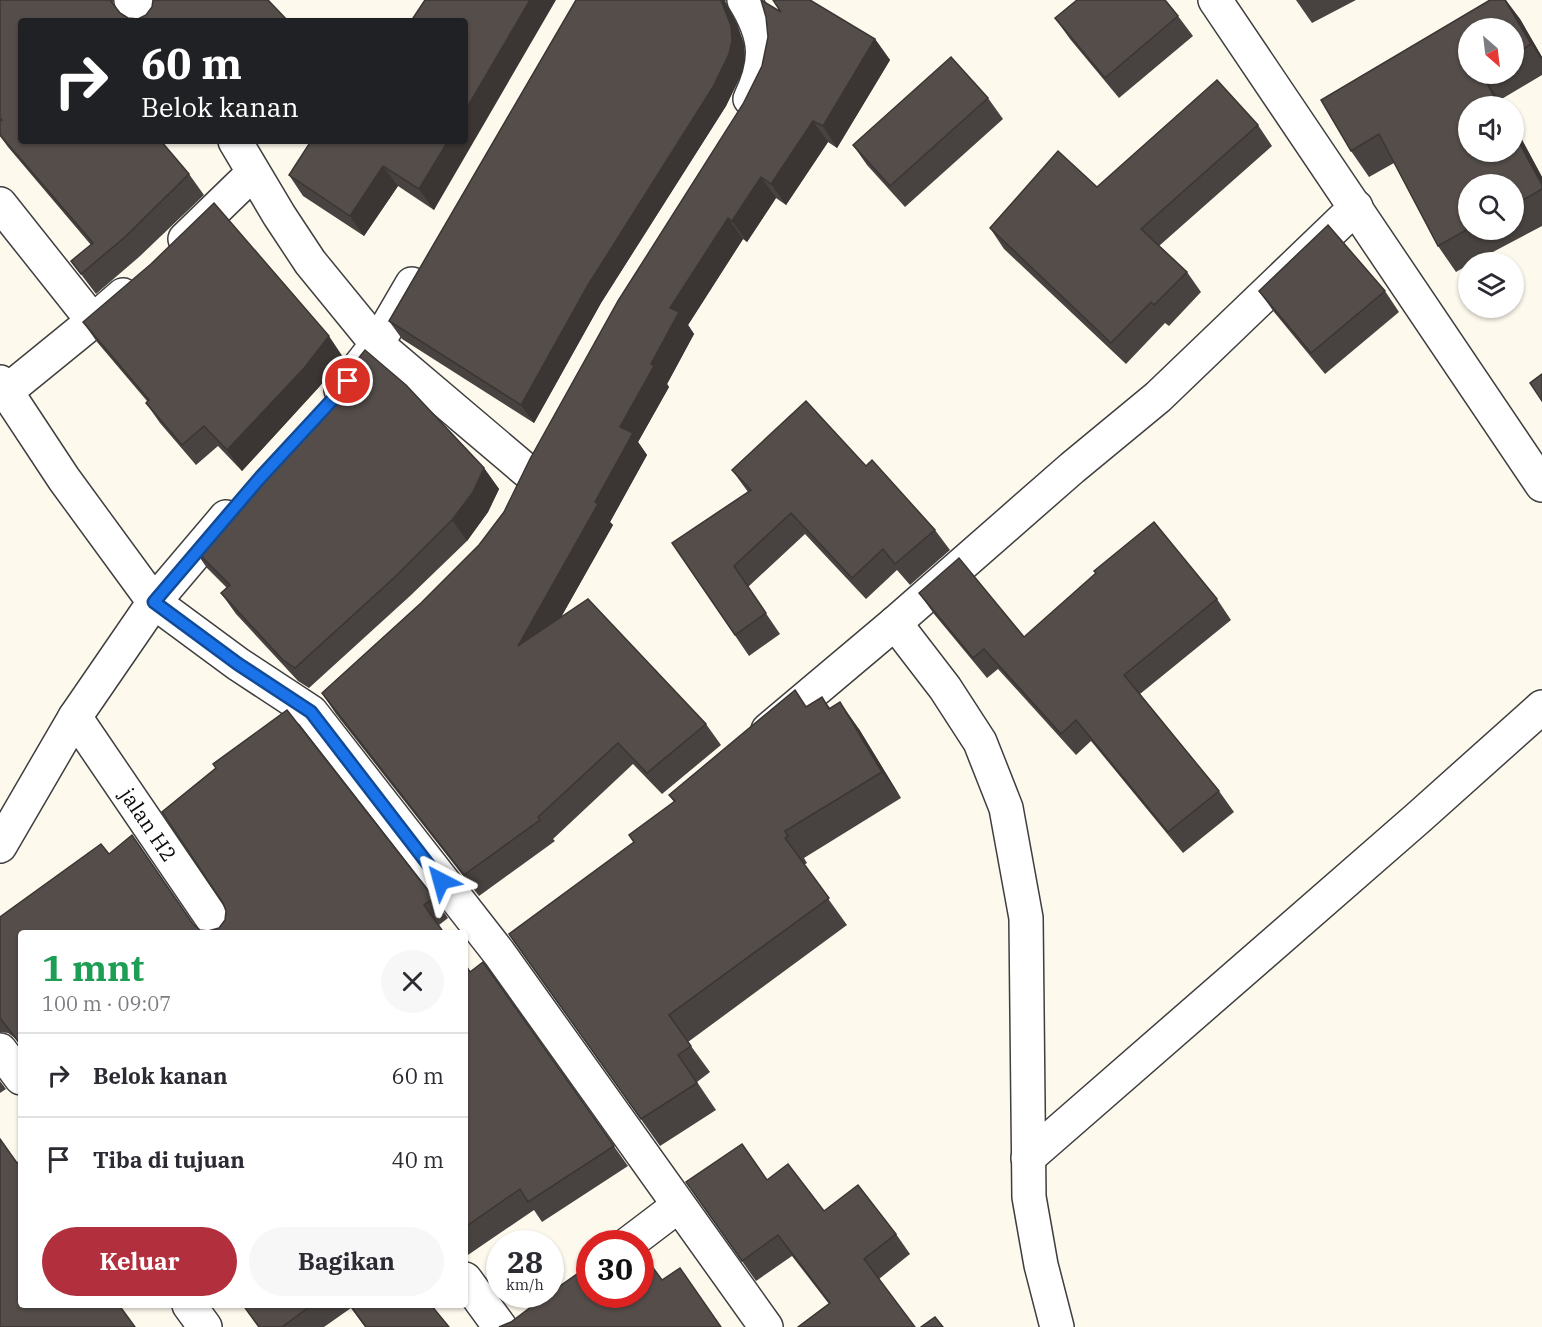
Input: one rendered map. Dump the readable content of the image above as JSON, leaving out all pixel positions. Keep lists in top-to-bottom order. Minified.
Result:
{"streets":{"street":["jalan H2"]},"north":"bottom right","page":{"turn":["60 m","Belok kanan"],"heading":["1 mnt","100 m · 09:07"],"list":[{"name":"Belok kanan","value":"60 m"},{"name":"Tiba di tujuan","value":"40 m"}],"buttons":["Keluar","Bagikan"],"speed":"28 km/h","limit":"30"}}
